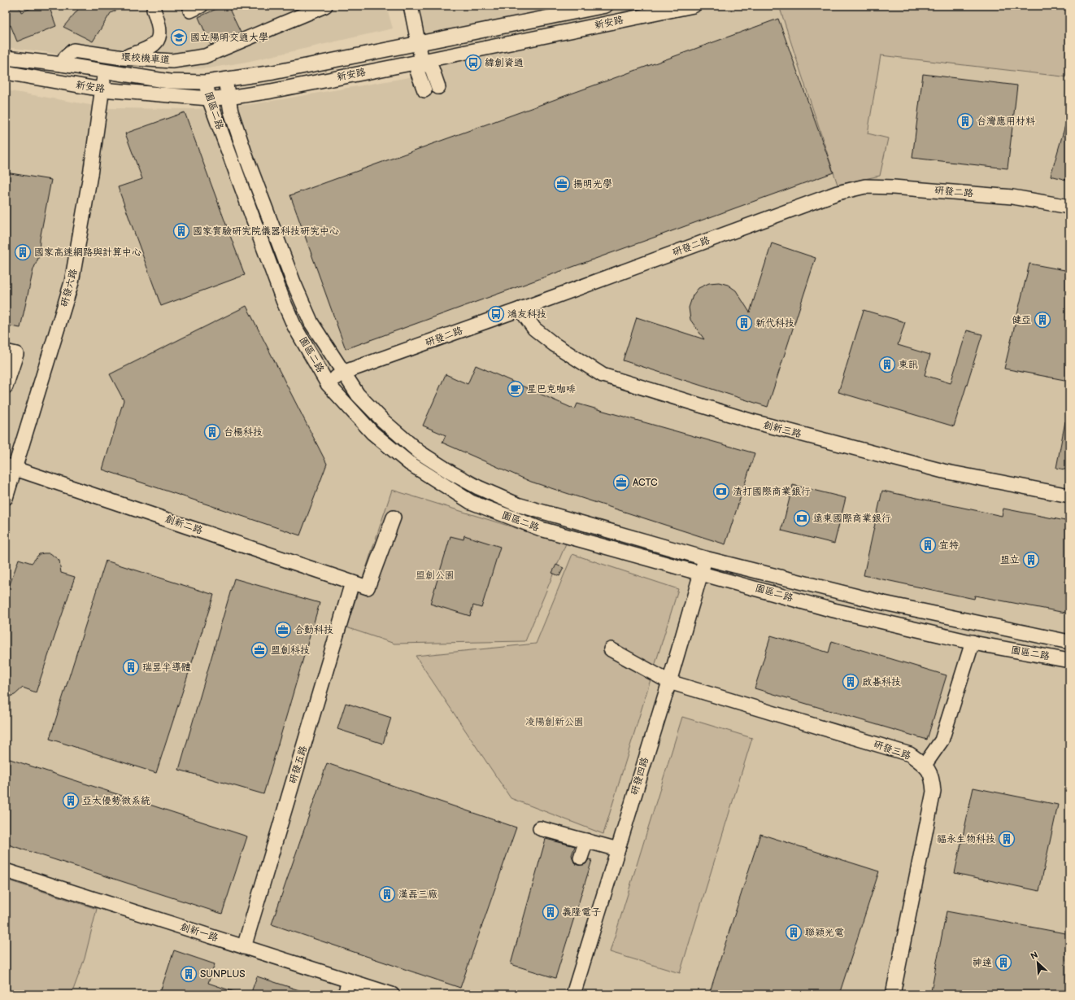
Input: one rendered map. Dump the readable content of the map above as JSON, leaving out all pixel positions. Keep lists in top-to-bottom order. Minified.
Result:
{"streets":{"street":["新安路","環校機車道","園區二路","研發二路","研發六路","創新三路","創新二路","研發三路","研發五路","研發四路","創新一路"]},"crossings":[["新安路","環校機車道"],["新安路","園區二路"],["新安路","研發六路"],["園區二路","研發二路"],["園區二路","研發四路"],["研發二路","創新三路"],["研發六路","創新二路"],["創新二路","研發五路"],["研發三路","研發四路"],["研發五路","創新一路"]],"parks":["盟創公園","凌陽創新公園"],"places":{"school or university":["國立陽明交通大學"],"bus stop":["緯創資通","鴻友科技"],"building":["台灣應用材料","國家實驗研究院儀器科技研究中心","國家高速網路與計算中心","健亞","新代科技","東訊","台楊科技","宜特","盟立","瑞昱半導體","啟碁科技","亞太優勢微系統","福永生物科技","漢磊三廠","義隆電子","聯穎光電","神達","SUNPLUS"],"office":["揚明光學","ACTC","合勤科技","盟創科技"],"cafe":["星巴克咖啡"],"bank":["渣打國際商業銀行","遠東國際商業銀行"]},"north":"top left"}
